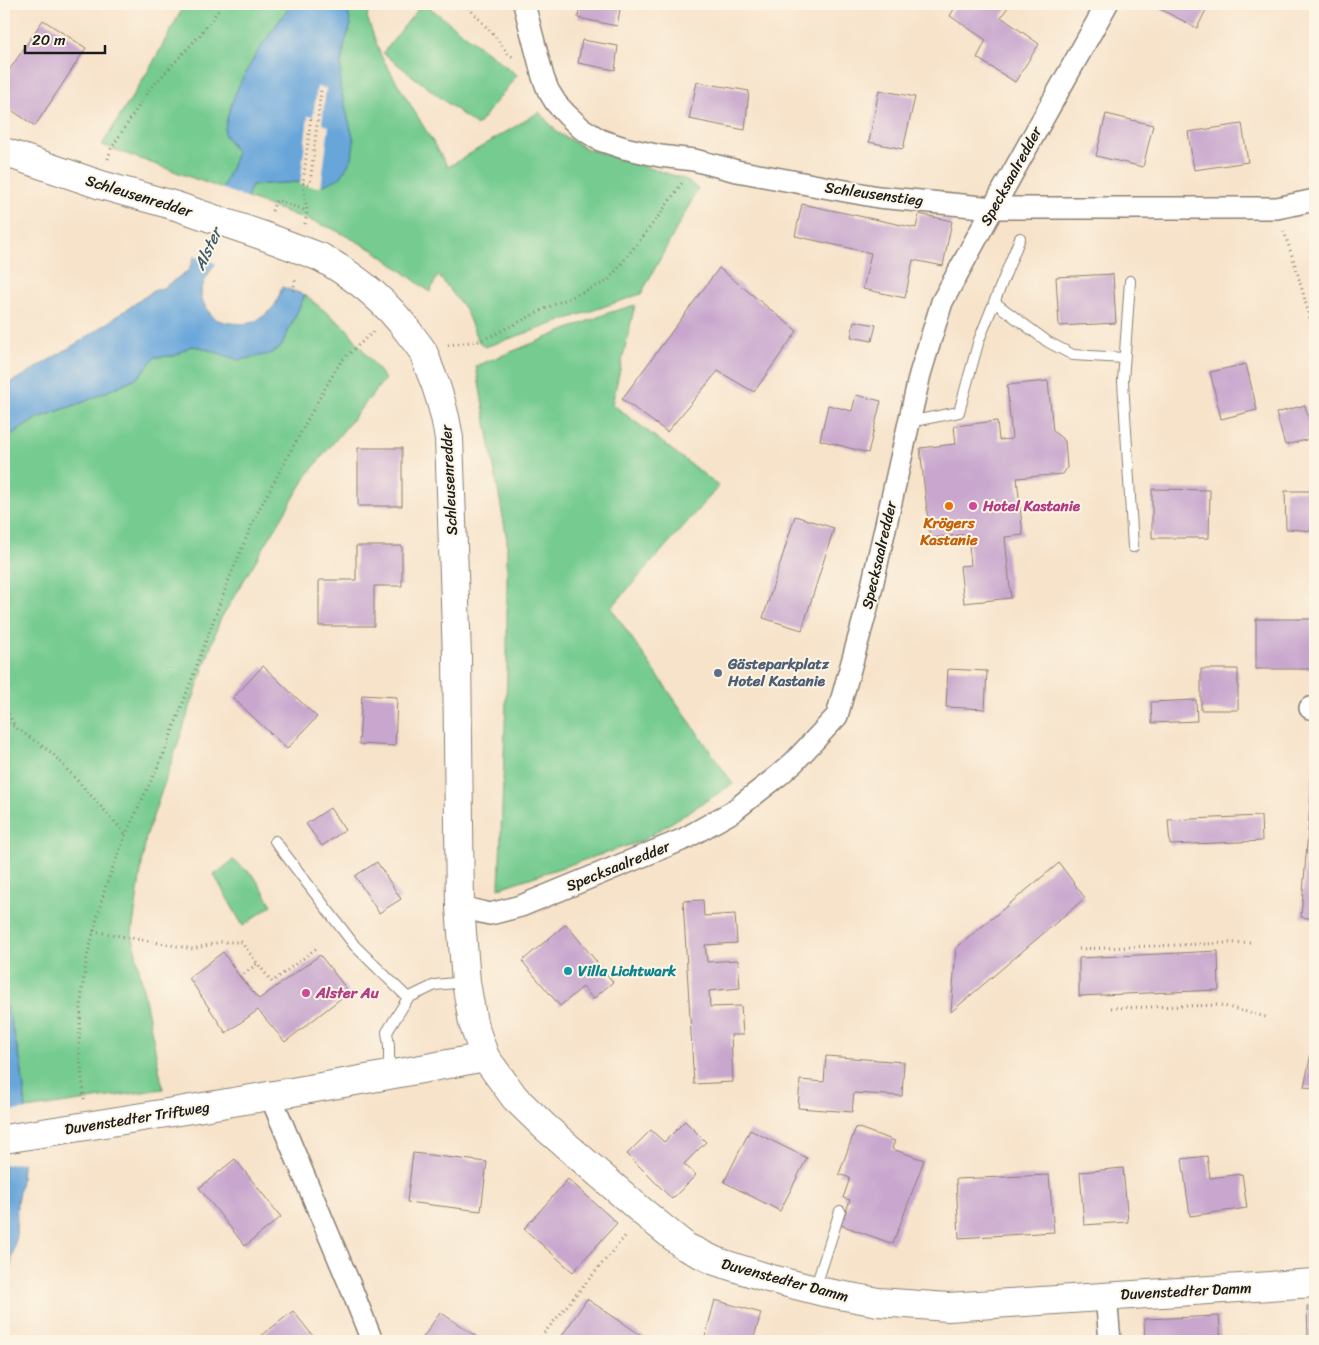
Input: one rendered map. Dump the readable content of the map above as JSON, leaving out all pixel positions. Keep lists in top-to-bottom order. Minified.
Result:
{"streets":{"street":["Specksaalredder","Schleusenstieg","Schleusenredder","Duvenstedter Triftweg","Duvenstedter Damm"]},"crossings":[["Specksaalredder","Schleusenstieg"],["Specksaalredder","Schleusenredder"],["Specksaalredder","Duvenstedter Damm"],["Schleusenredder","Duvenstedter Damm"],["Duvenstedter Triftweg","Duvenstedter Damm"]],"water":["Alster"],"places":["Krögers Kastanie","Hotel Kastanie","Gästeparkplatz Hotel Kastanie","Villa Lichtwark","Alster Au"],"scale_bar":"20 m"}
